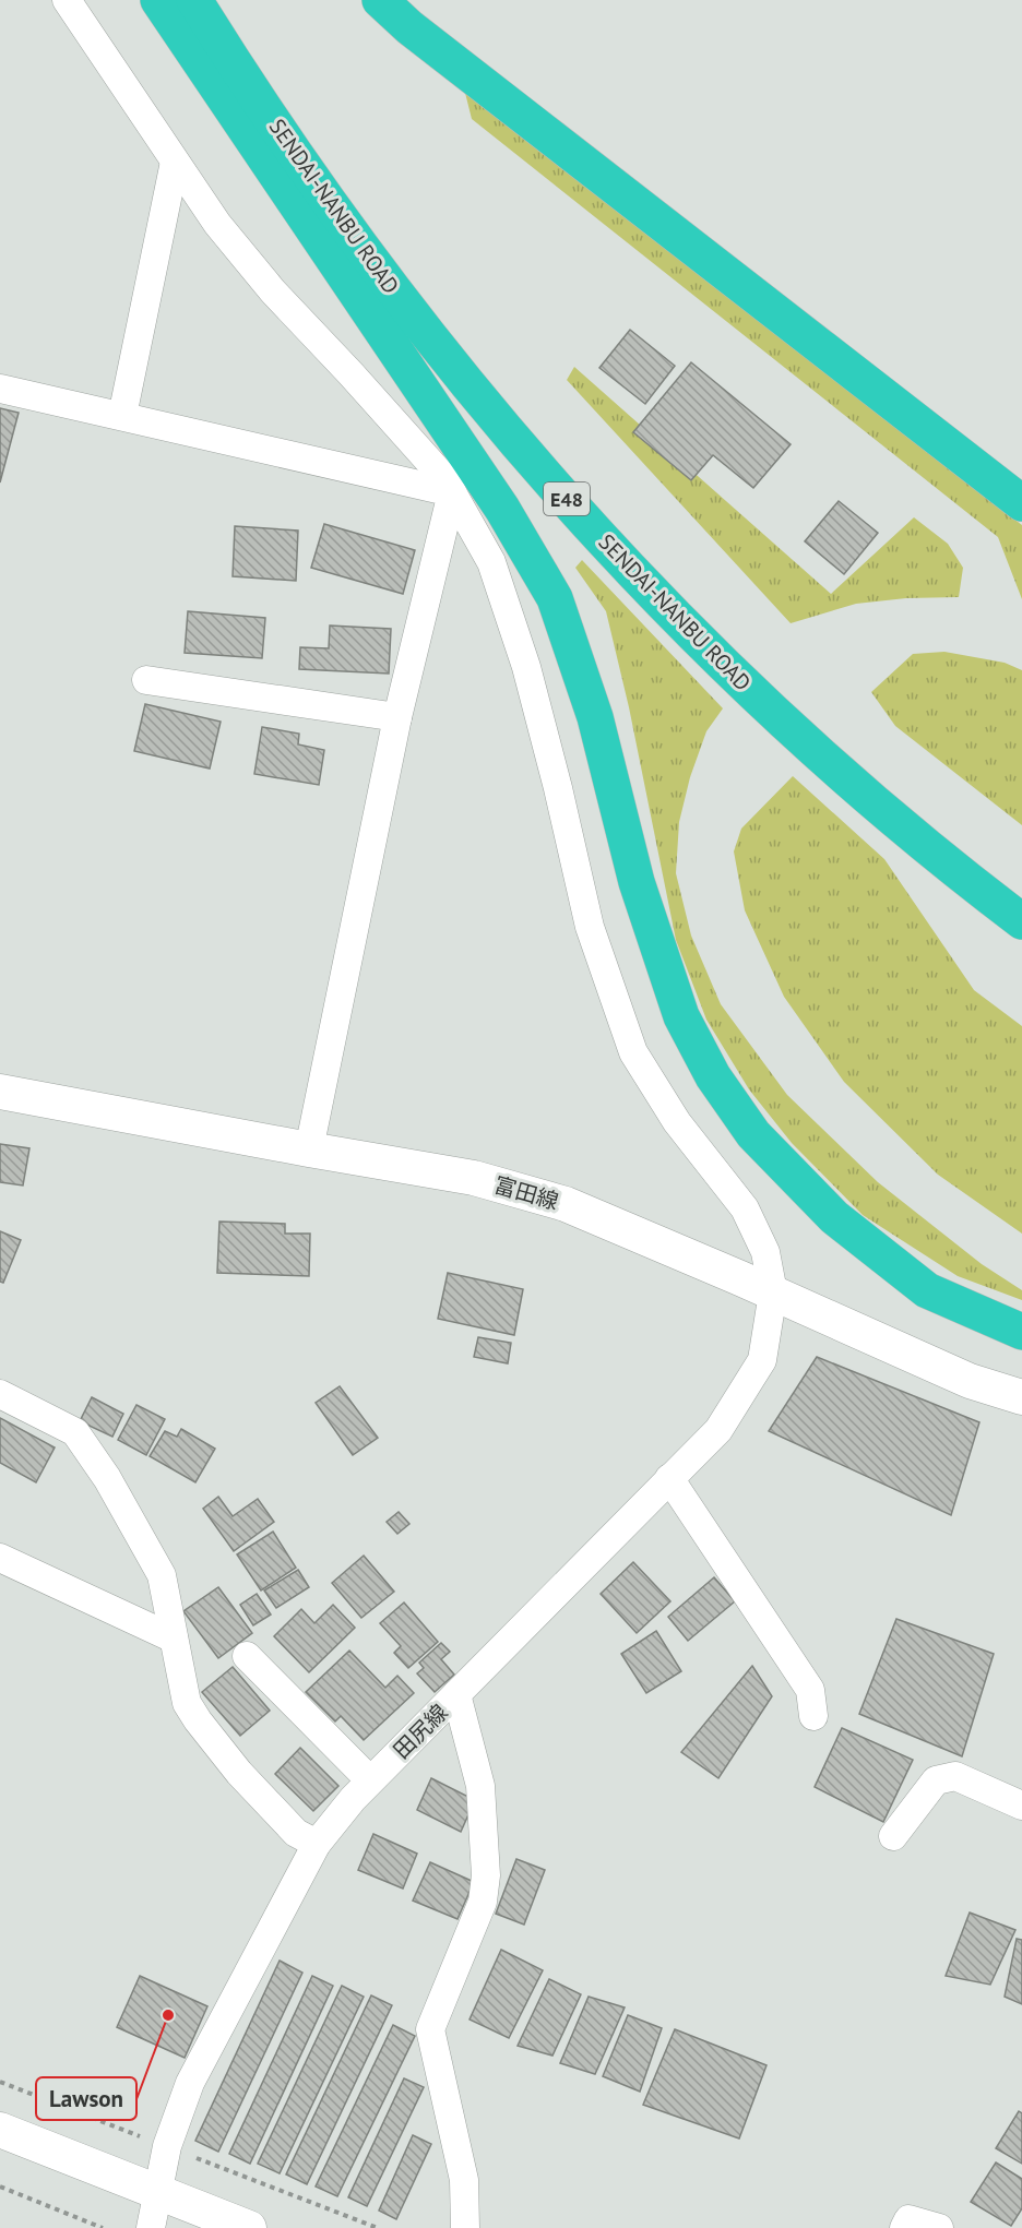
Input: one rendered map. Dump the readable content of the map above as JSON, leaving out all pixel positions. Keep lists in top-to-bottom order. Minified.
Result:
{"streets":{"highway":["SENDAI-NANBU ROAD","E48"],"street":["富田線","田尻線"]},"crossings":[["富田線","田尻線"]],"places":["Lawson"]}
